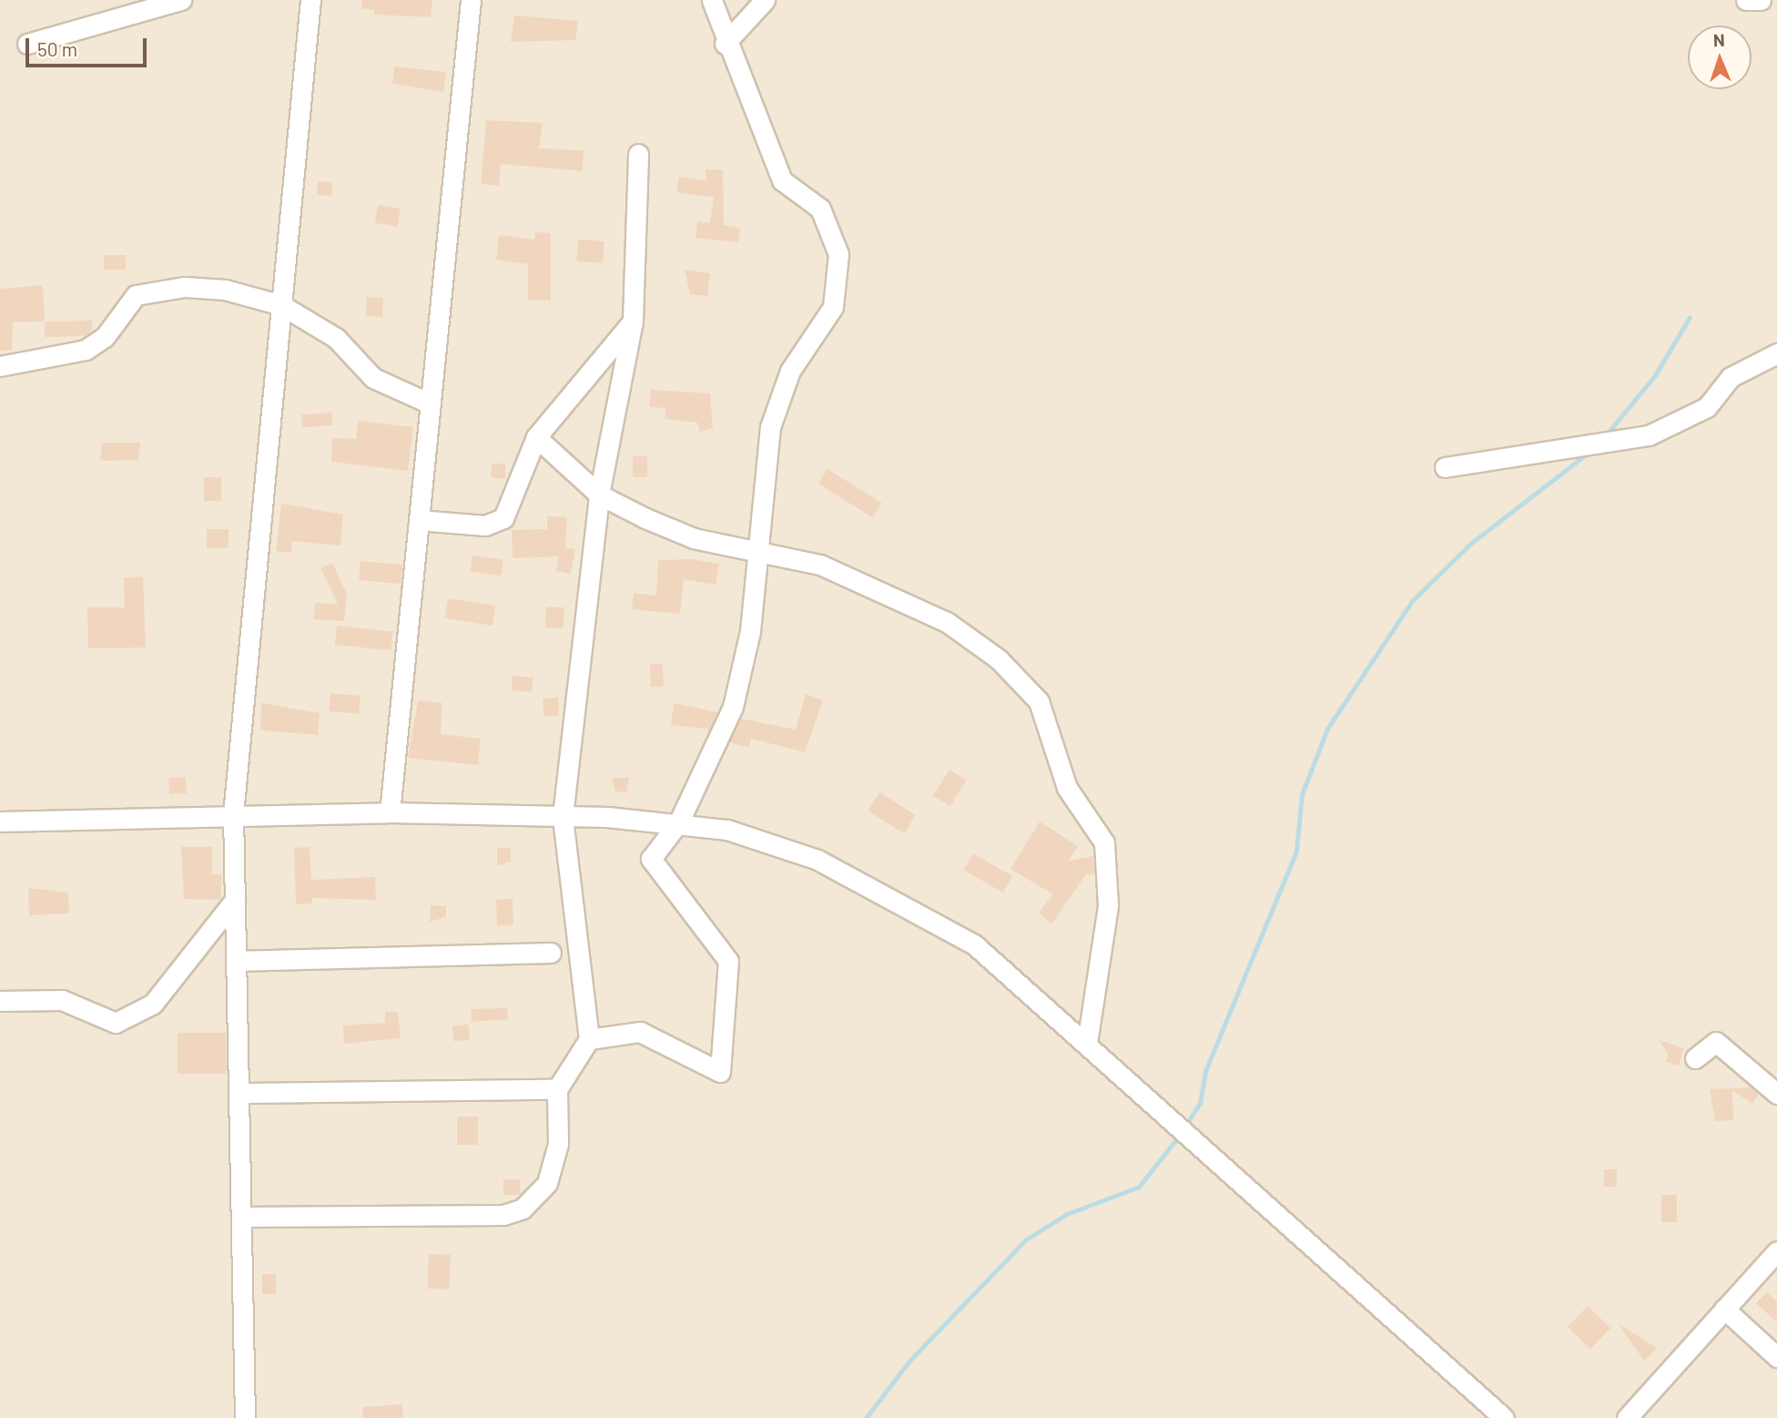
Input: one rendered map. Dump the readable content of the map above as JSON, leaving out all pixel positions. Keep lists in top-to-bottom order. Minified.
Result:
{"scale_bar":"50 m","north":"top"}
